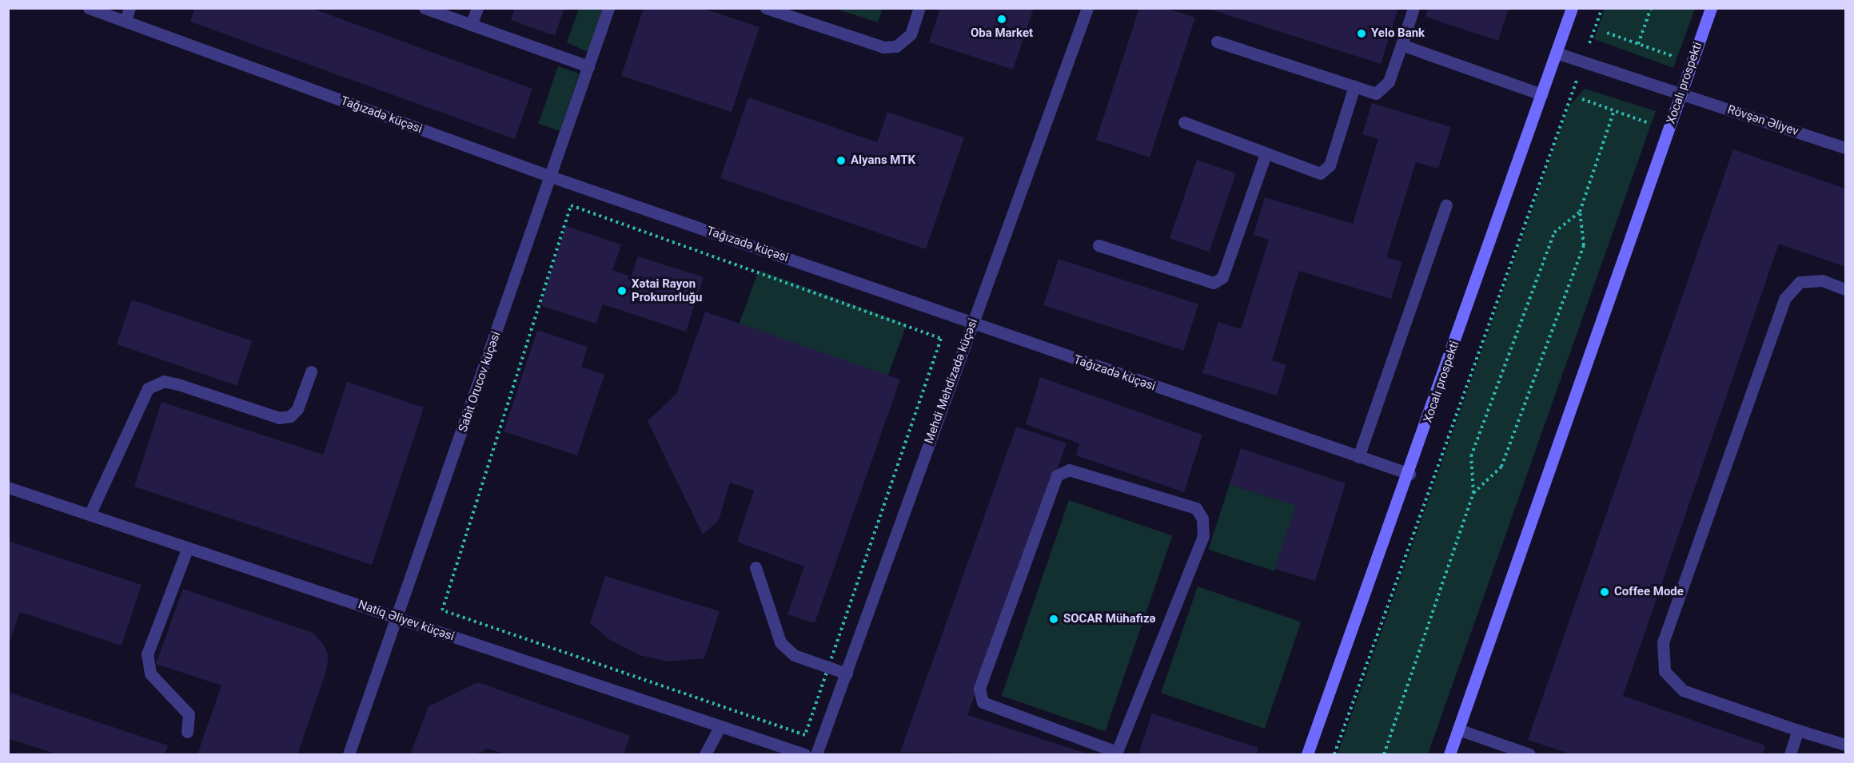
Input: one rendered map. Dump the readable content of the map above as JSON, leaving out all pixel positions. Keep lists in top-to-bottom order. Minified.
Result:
{"streets":{"main road":["Xocalı prospekti"],"street":["Tağızadə küçəsi","Rövşən Əliyev","Mehdi Mehdizadə küçəsi","Sabit Orucov küçəsi","Natiq Əliyev küçəsi"]},"crossings":[["Xocalı prospekti","Tağızadə küçəsi"],["Xocalı prospekti","Rövşən Əliyev"],["Tağızadə küçəsi","Mehdi Mehdizadə küçəsi"],["Tağızadə küçəsi","Sabit Orucov küçəsi"],["Sabit Orucov küçəsi","Natiq Əliyev küçəsi"]],"places":["Oba Market","Yelo Bank","Alyans MTK","Xətai Rayon Prokurorluğu","Coffee Mode","SOCAR Mühafizə"]}
